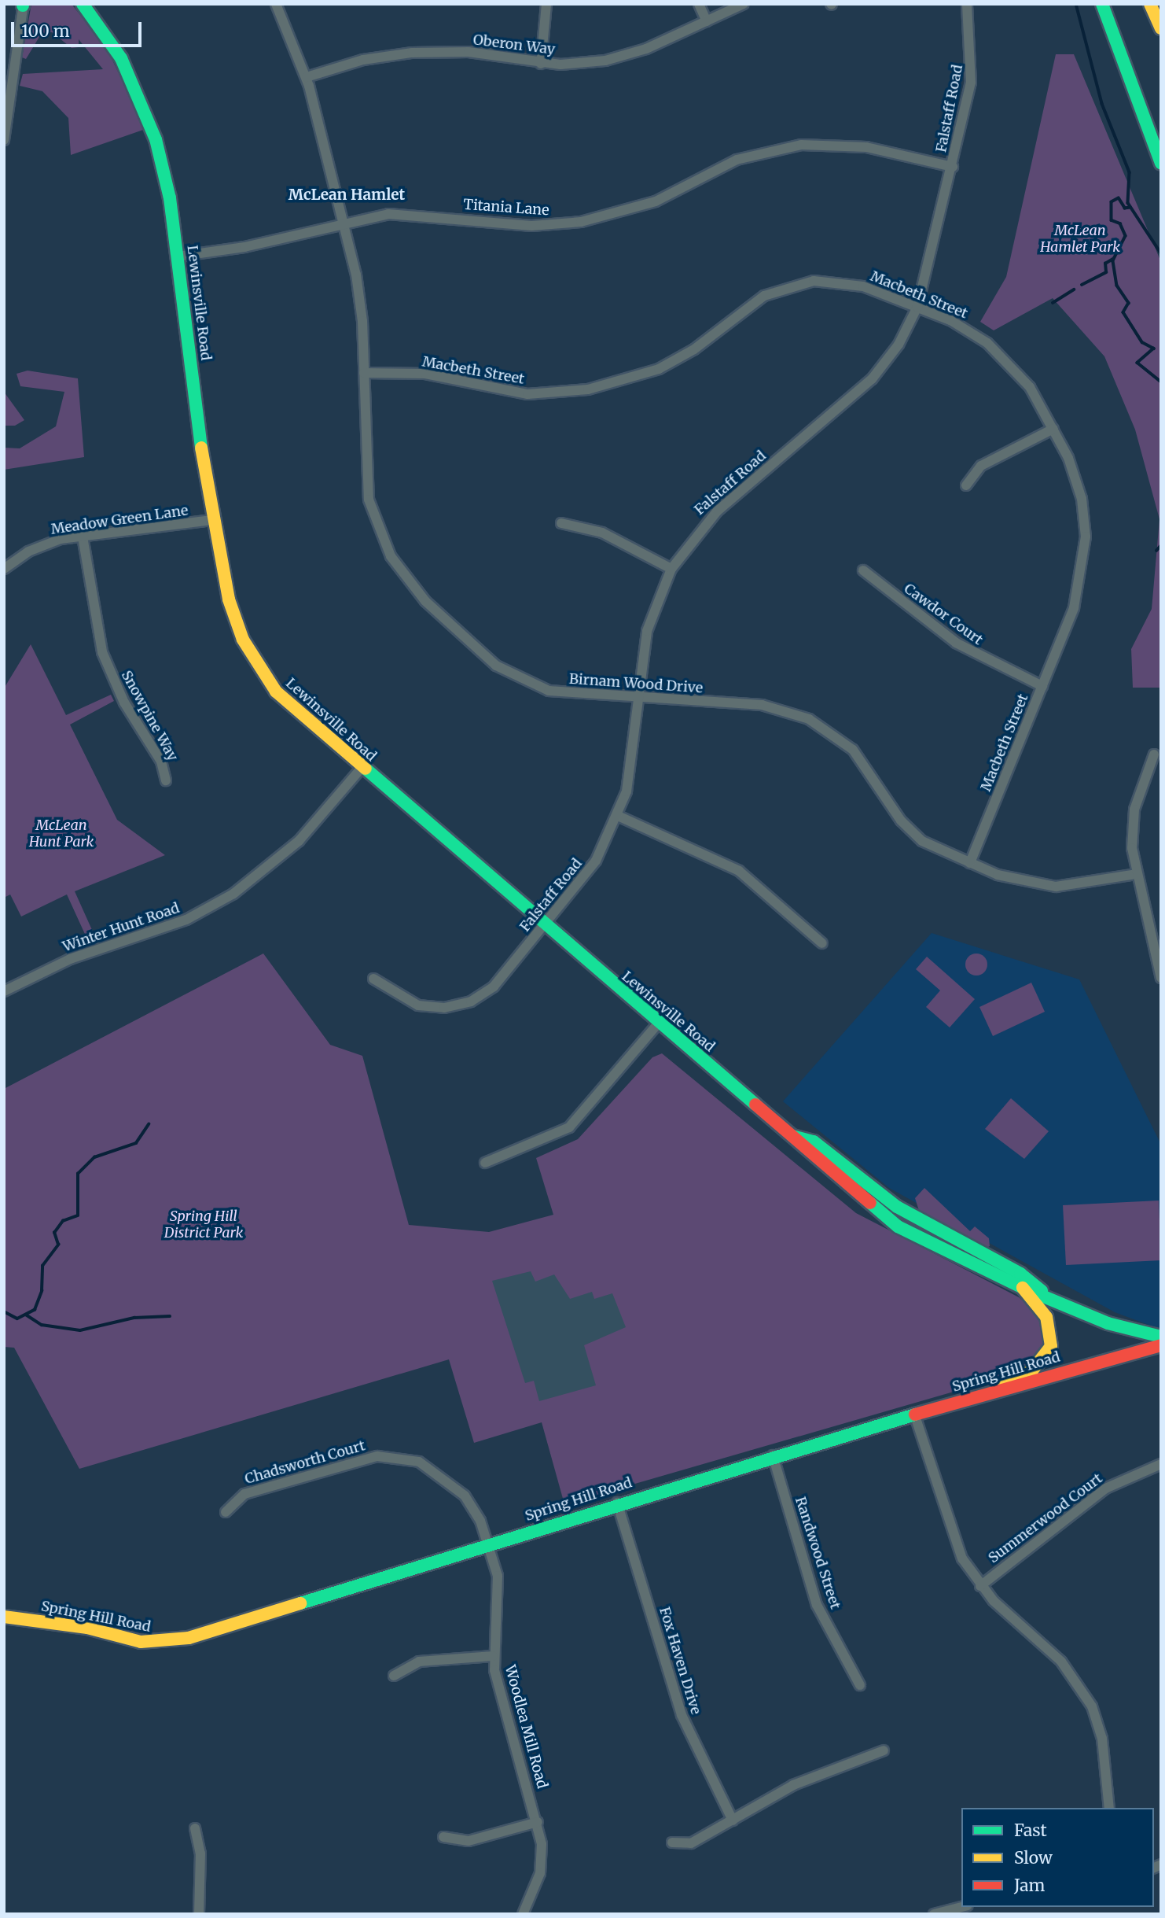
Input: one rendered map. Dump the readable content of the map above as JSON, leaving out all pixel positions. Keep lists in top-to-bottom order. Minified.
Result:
{"streets":{"main road":["Lewinsville Road","Spring Hill Road"],"street":["Oberon Way","Falstaff Road","Titania Lane","Macbeth Street","Meadow Green Lane","Cawdor Court","Birnam Wood Drive","Snowpine Way","Winter Hunt Road","Chadsworth Court","Summerwood Court","Randwood Street","Fox Haven Drive","Woodlea Mill Road"]},"crossings":[["Oberon Way","Birnam Wood Drive"],["Falstaff Road","Titania Lane"],["Falstaff Road","Macbeth Street"],["Falstaff Road","Lewinsville Road"],["Falstaff Road","Birnam Wood Drive"],["Titania Lane","Lewinsville Road"],["Titania Lane","Birnam Wood Drive"],["Macbeth Street","Cawdor Court"],["Macbeth Street","Birnam Wood Drive"],["Lewinsville Road","Meadow Green Lane"],["Lewinsville Road","Winter Hunt Road"],["Meadow Green Lane","Snowpine Way"],["Spring Hill Road","Chadsworth Court"],["Spring Hill Road","Randwood Street"],["Spring Hill Road","Fox Haven Drive"],["Spring Hill Road","Woodlea Mill Road"],["Chadsworth Court","Woodlea Mill Road"]],"districts":["McLean Hamlet"],"parks":["McLean Hamlet Park","McLean Hunt Park","Spring Hill District Park"],"legend":["Fast","Slow","Jam"],"scale_bar":"100 m"}
